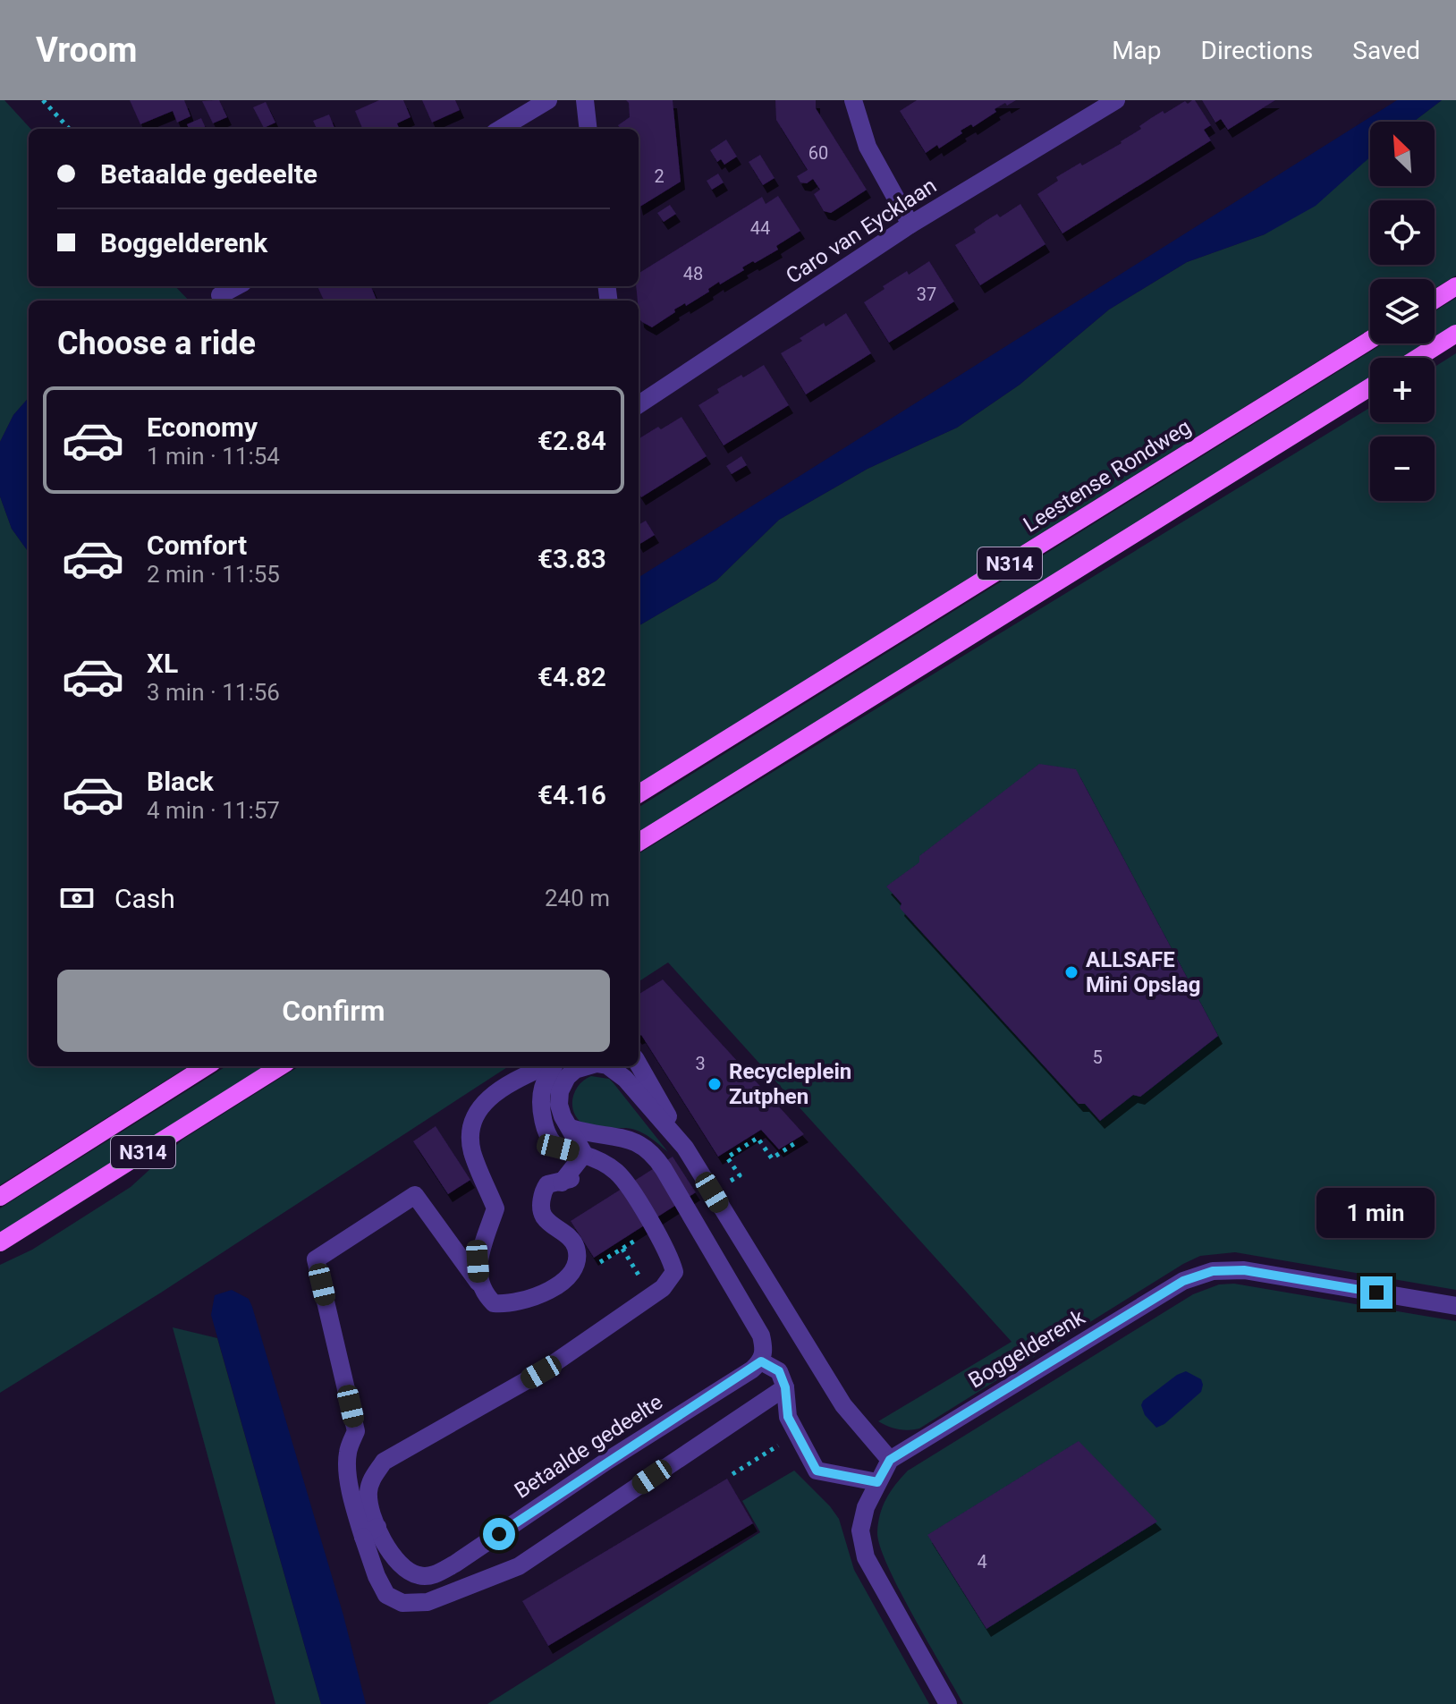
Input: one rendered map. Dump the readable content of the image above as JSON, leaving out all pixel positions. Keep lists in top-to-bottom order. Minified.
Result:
{"streets":{"main road":["Leestense Rondweg","N314"],"street":["Caro van Eycklaan","Boggelderenk","Betaalde gedeelte"]},"places":["ALLSAFE Mini Opslag","Recycleplein Zutphen"],"house_numbers":["60","2","44","48","37","5","3","4"],"north":"top left","page":{"header":"Vroom","nav":["Map","Directions","Saved"],"map_buttons":["+","−"],"banner":["Betaalde gedeelte","Boggelderenk"],"heading":"Choose a ride","list":[{"name":"Economy","note":"1 min · 11:54","value":"€2.84"},{"name":"Comfort","note":"2 min · 11:55","value":"€3.83"},{"name":"XL","note":"3 min · 11:56","value":"€4.82"},{"name":"Black","note":"4 min · 11:57","value":"€4.16"}],"pay":["Cash","240 m"],"buttons":"Confirm","bubble":"1 min"}}
